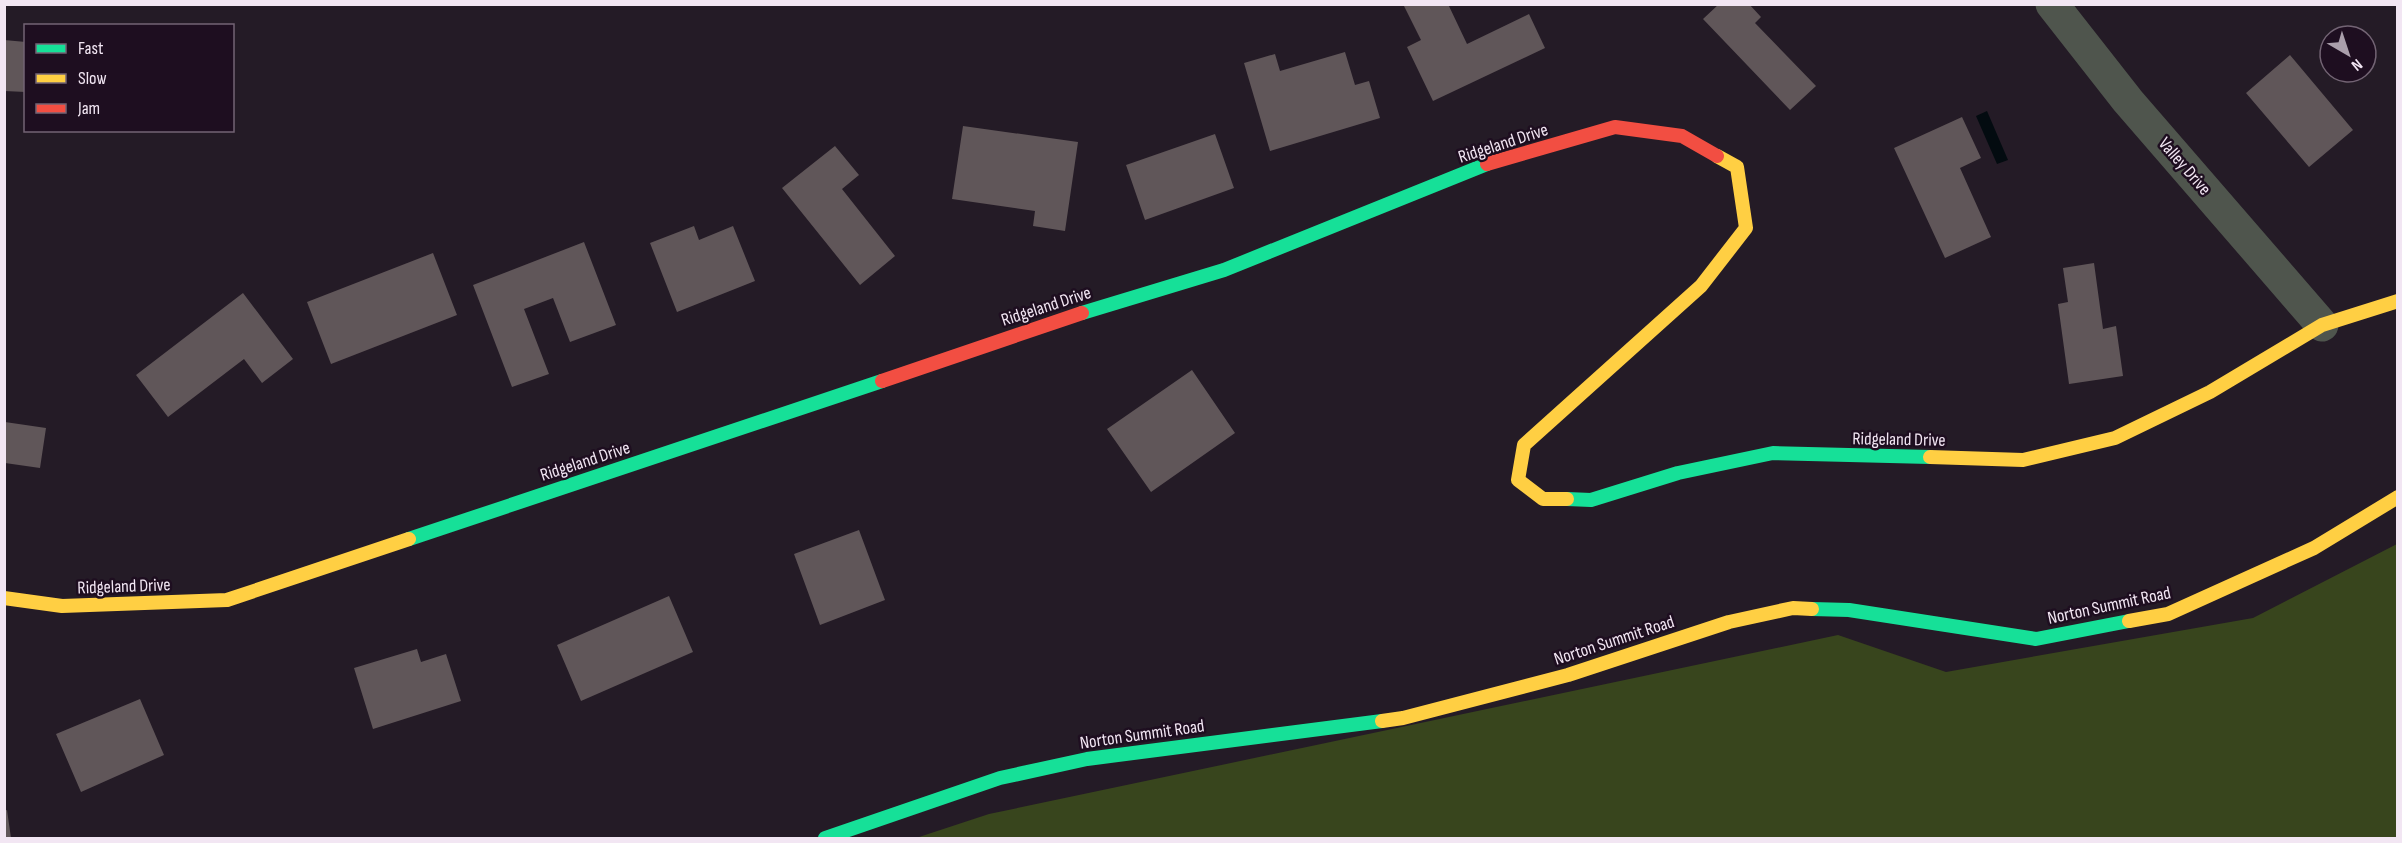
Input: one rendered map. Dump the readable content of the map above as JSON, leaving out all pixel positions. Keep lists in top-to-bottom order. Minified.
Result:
{"streets":{"street":["Ridgeland Drive","Valley Drive","Norton Summit Road"]},"crossings":[["Ridgeland Drive","Valley Drive"]],"legend":["Fast","Slow","Jam"],"north":"bottom right"}
